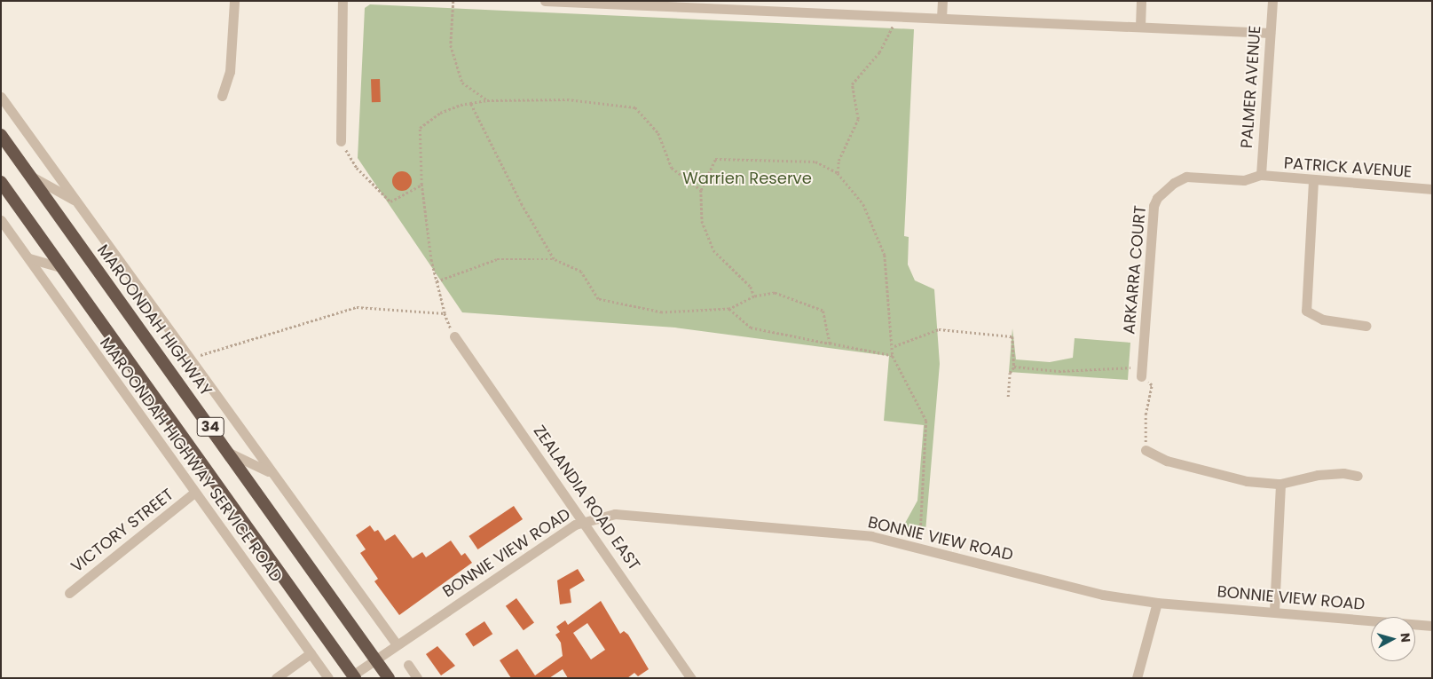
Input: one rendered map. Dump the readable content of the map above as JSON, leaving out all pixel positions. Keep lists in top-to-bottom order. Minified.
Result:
{"streets":{"highway":["MAROONDAH HIGHWAY","34"],"street":["PALMER AVENUE","PATRICK AVENUE","ARKARRA COURT","MAROONDAH HIGHWAY SERVICE ROAD","ZEALANDIA ROAD EAST","VICTORY STREET","BONNIE VIEW ROAD"]},"crossings":[["PALMER AVENUE","PATRICK AVENUE"],["PALMER AVENUE","ARKARRA COURT"],["PATRICK AVENUE","ARKARRA COURT"],["MAROONDAH HIGHWAY","BONNIE VIEW ROAD"],["34","BONNIE VIEW ROAD"],["MAROONDAH HIGHWAY SERVICE ROAD","VICTORY STREET"],["ZEALANDIA ROAD EAST","BONNIE VIEW ROAD"]],"parks":["Warrien Reserve"],"north":"right"}
